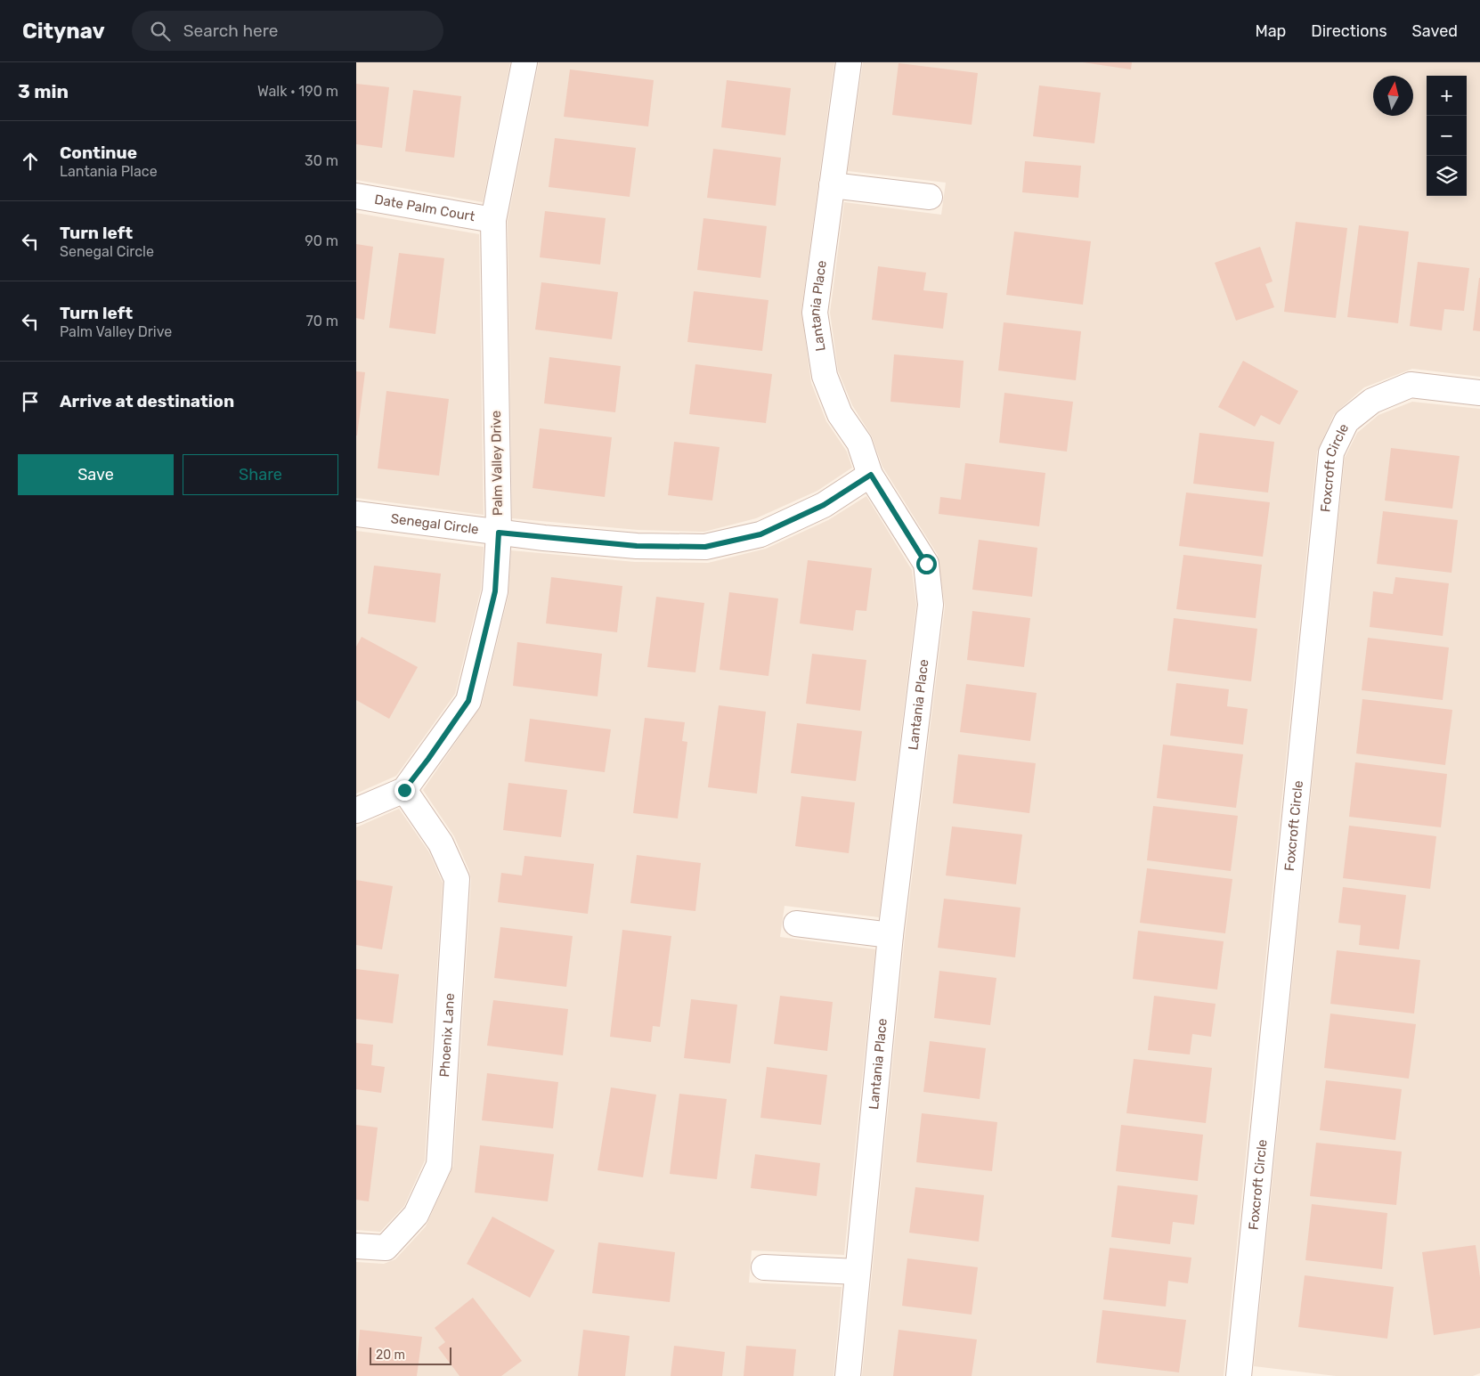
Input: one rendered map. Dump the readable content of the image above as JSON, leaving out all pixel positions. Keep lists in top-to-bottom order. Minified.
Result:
{"streets":{"street":["Date Palm Court","Lantania Place","Palm Valley Drive","Foxcroft Circle","Senegal Circle","Phoenix Lane"]},"crossings":[["Date Palm Court","Palm Valley Drive"],["Lantania Place","Senegal Circle"],["Palm Valley Drive","Senegal Circle"],["Palm Valley Drive","Phoenix Lane"]],"scale_bar":"20 m","north":"top","page":{"header":"Citynav","search":"Search here","nav":["Map","Directions","Saved"],"heading":["3 min","Walk · 190 m"],"map_buttons":["+","−"],"list":[["Continue","Lantania Place","30 m"],["Turn left","Senegal Circle","90 m"],["Turn left","Palm Valley Drive","70 m"],"Arrive at destination"],"buttons":["Save","Share"],"scale":"20 m"}}
